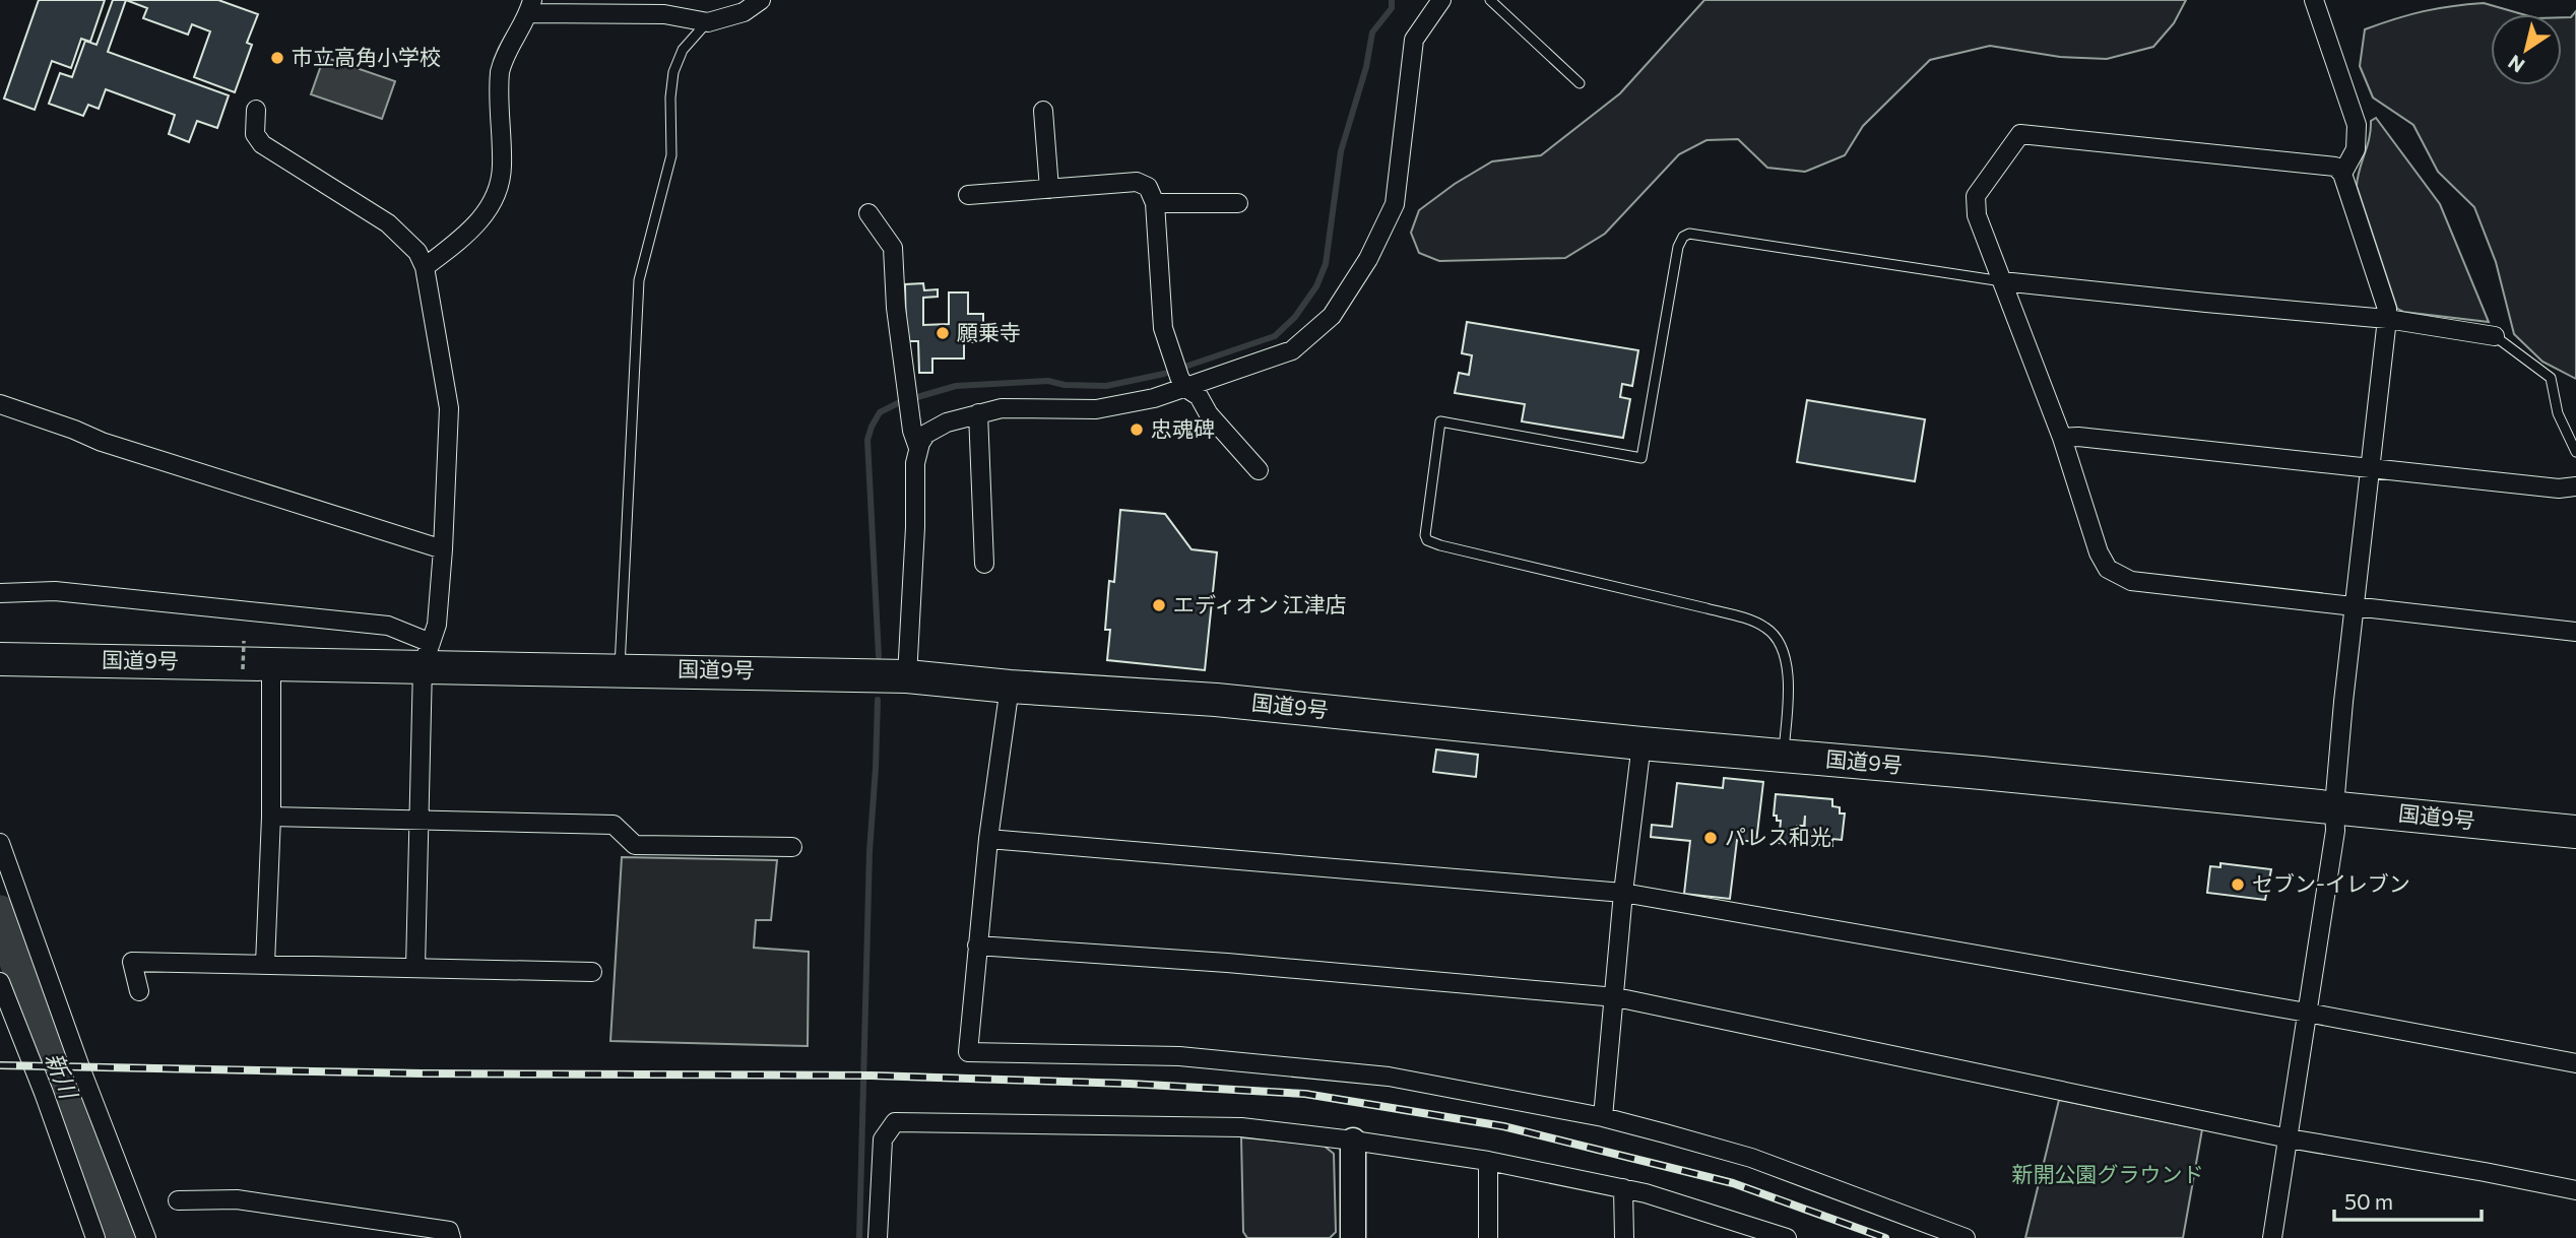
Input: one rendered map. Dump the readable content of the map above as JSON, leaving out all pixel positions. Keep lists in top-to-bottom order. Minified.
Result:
{"streets":{"highway":["国道9号"]},"water":["新川"],"parks":["新開公園グラウンド"],"places":["市立高角小学校","願乗寺","忠魂碑","エディオン 江津店","パレス和光","セブン-イレブン"],"scale_bar":"50 m","north":"bottom left"}
